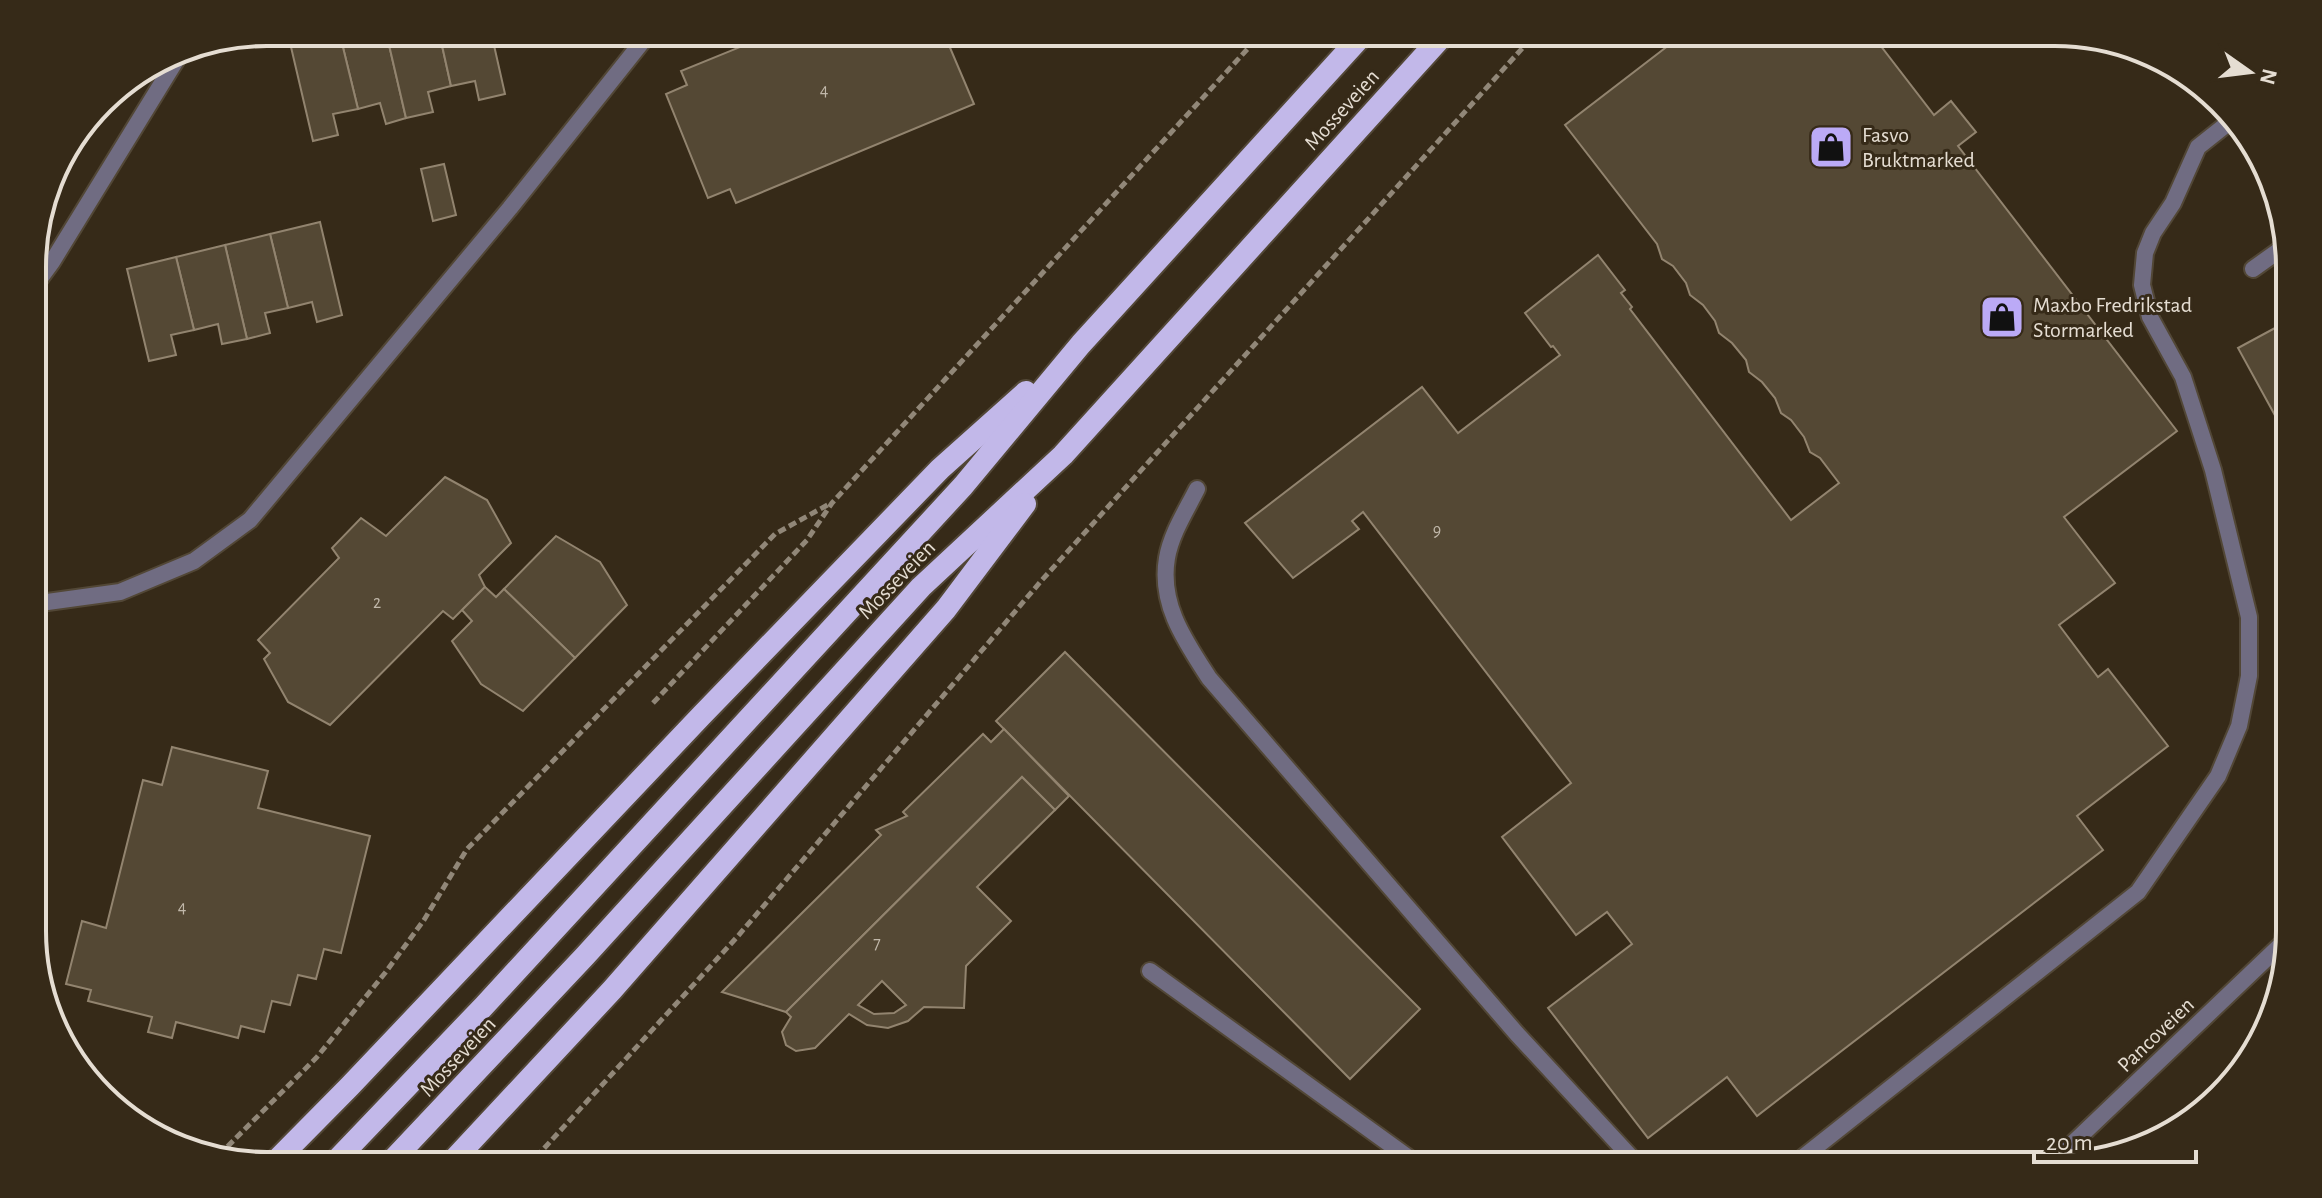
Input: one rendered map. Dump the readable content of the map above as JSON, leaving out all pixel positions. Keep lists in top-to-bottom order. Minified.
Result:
{"streets":{"highway":["Mosseveien"],"street":["Pancoveien"]},"places":{"shop":["Fasvo Bruktmarked","Maxbo Fredrikstad Stormarked"]},"house_numbers":["4","9","2","4","7"],"scale_bar":"20 m","north":"right"}
